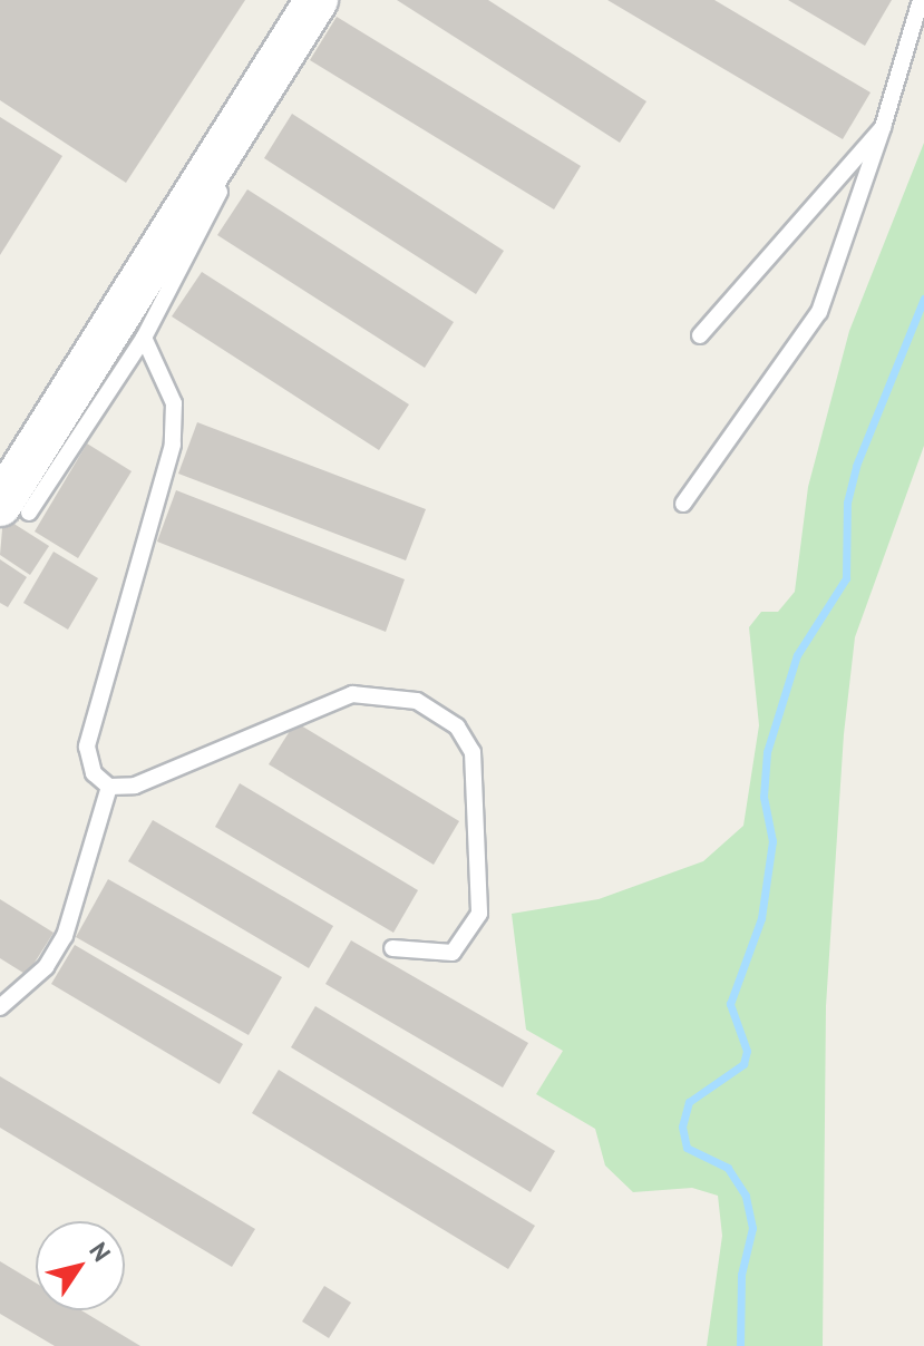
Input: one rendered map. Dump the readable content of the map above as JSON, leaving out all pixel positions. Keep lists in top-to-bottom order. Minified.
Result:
{"north":"top right"}
